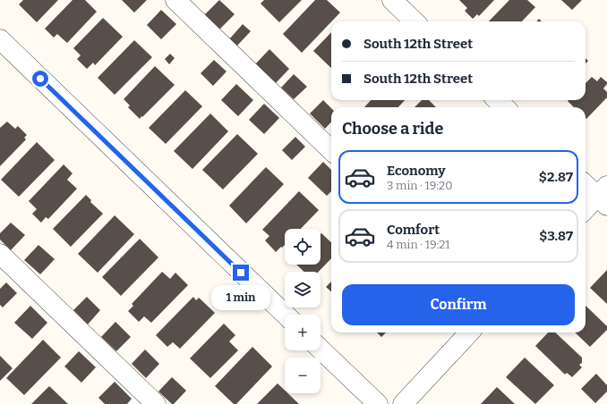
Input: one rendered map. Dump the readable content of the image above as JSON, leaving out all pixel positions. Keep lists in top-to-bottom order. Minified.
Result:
{"page":{"banner":["South 12th Street","South 12th Street"],"heading":"Choose a ride","list":[{"name":"Economy","note":"3 min · 19:20","value":"$2.87"},{"name":"Comfort","note":"4 min · 19:21","value":"$3.87"}],"map_buttons":["+","−"],"buttons":"Confirm","bubble":"1 min"}}
